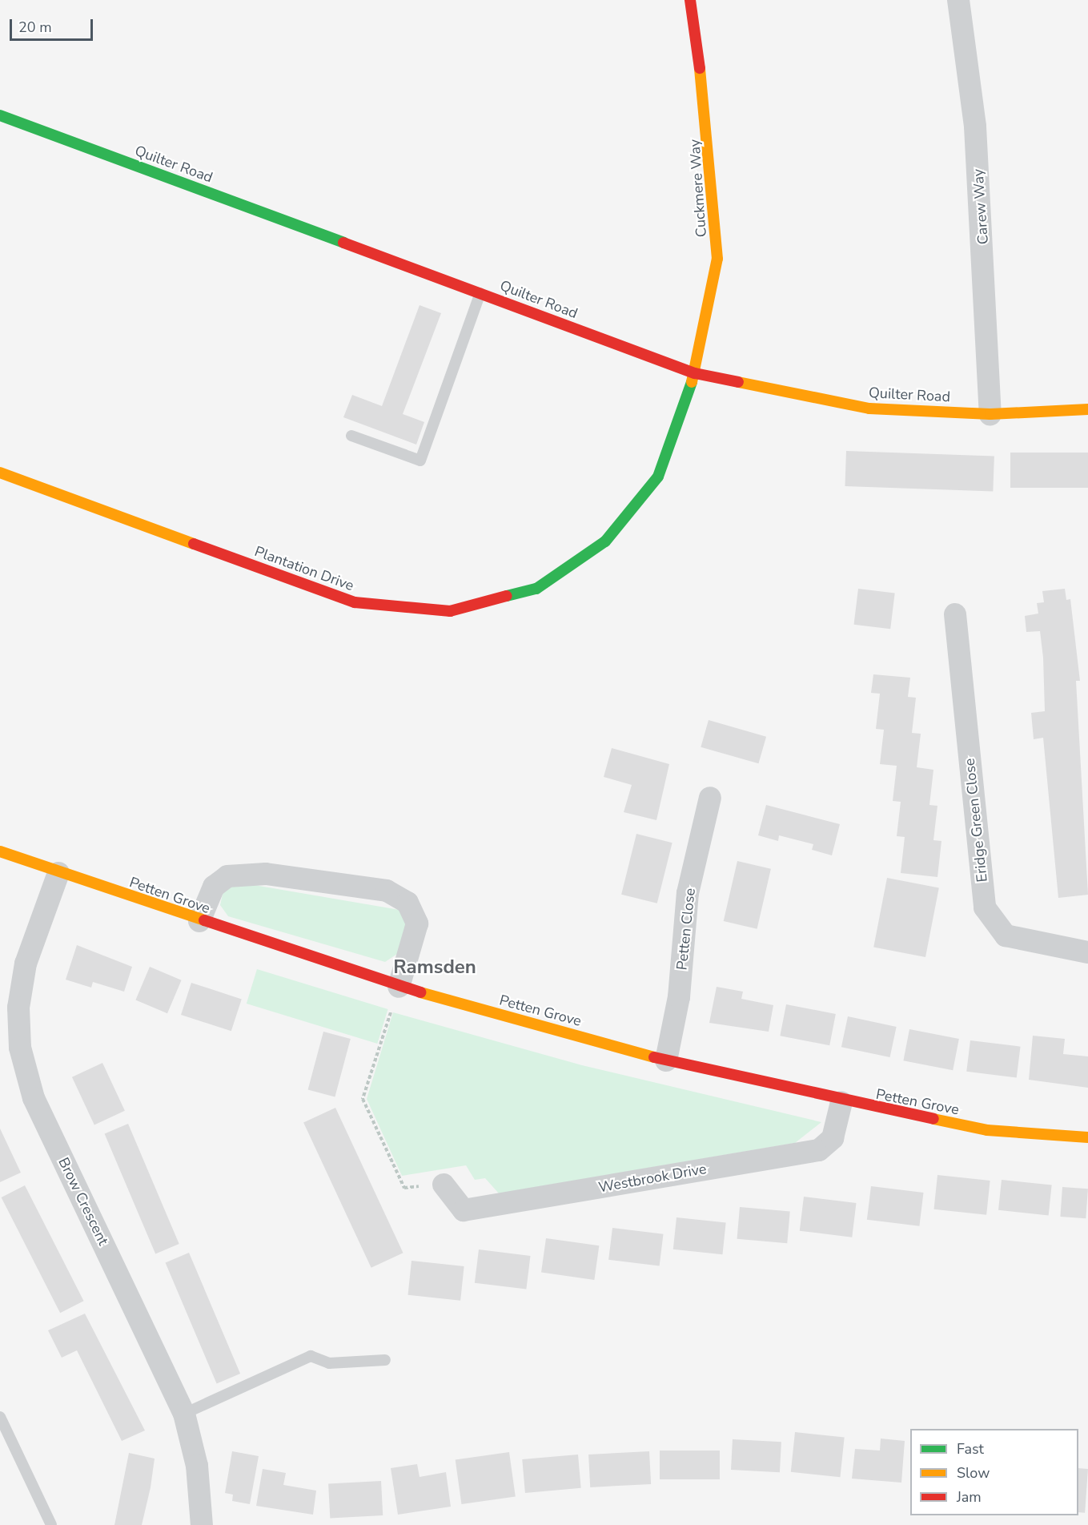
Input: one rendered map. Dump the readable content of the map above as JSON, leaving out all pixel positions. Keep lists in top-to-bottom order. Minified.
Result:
{"streets":{"street":["Quilter Road","Cuckmere Way","Carew Way","Plantation Drive","Eridge Green Close","Petten Grove","Petten Close","Westbrook Drive","Brow Crescent"]},"crossings":[["Quilter Road","Cuckmere Way"],["Quilter Road","Carew Way"],["Quilter Road","Plantation Drive"],["Cuckmere Way","Plantation Drive"],["Petten Grove","Petten Close"],["Petten Grove","Westbrook Drive"],["Petten Grove","Brow Crescent"]],"districts":["Ramsden"],"legend":["Fast","Slow","Jam"],"scale_bar":"20 m"}
